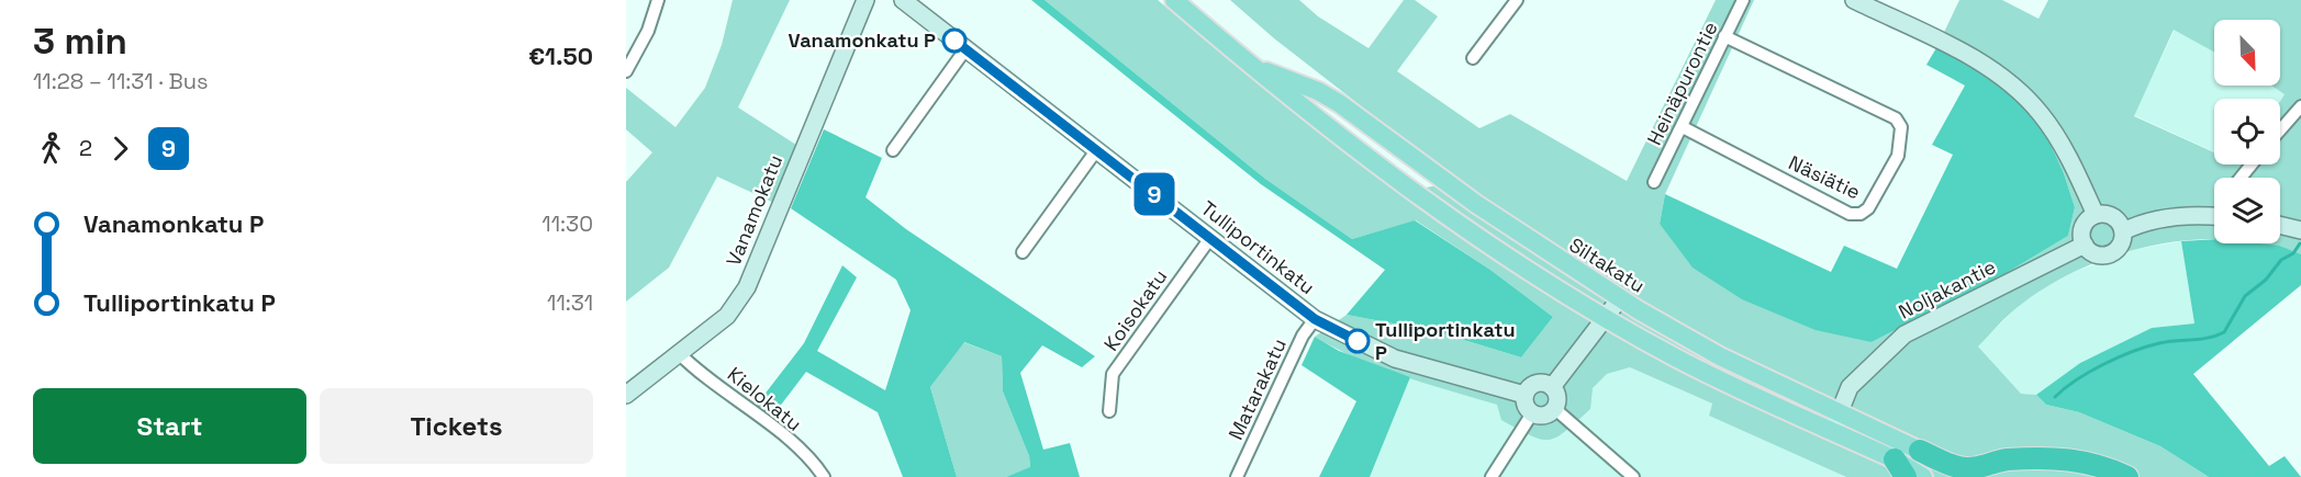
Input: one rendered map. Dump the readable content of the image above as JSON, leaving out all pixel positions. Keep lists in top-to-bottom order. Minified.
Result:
{"streets":{"main road":["Siltakatu"],"street":["Heinäpurontie","Näsiätie","Vanamokatu","Tulliportinkatu","Noljakantie","Koisokatu","Matarakatu","Kielokatu"]},"crossings":[["Heinäpurontie","Näsiätie"],["Vanamokatu","Kielokatu"],["Tulliportinkatu","Koisokatu"],["Tulliportinkatu","Matarakatu"],["Siltakatu","Noljakantie"]],"places":["Vanamonkatu P","Tulliportinkatu P"],"lines":["bus line 9"],"north":"bottom right","page":{"heading":["3 min","11:28 – 11:31 · Bus","€1.50"],"on_map":"9","legs":["2","9"],"list":[{"name":"Vanamonkatu P","value":"11:30"},{"name":"Tulliportinkatu P","value":"11:31"}],"buttons":["Start","Tickets"]}}
